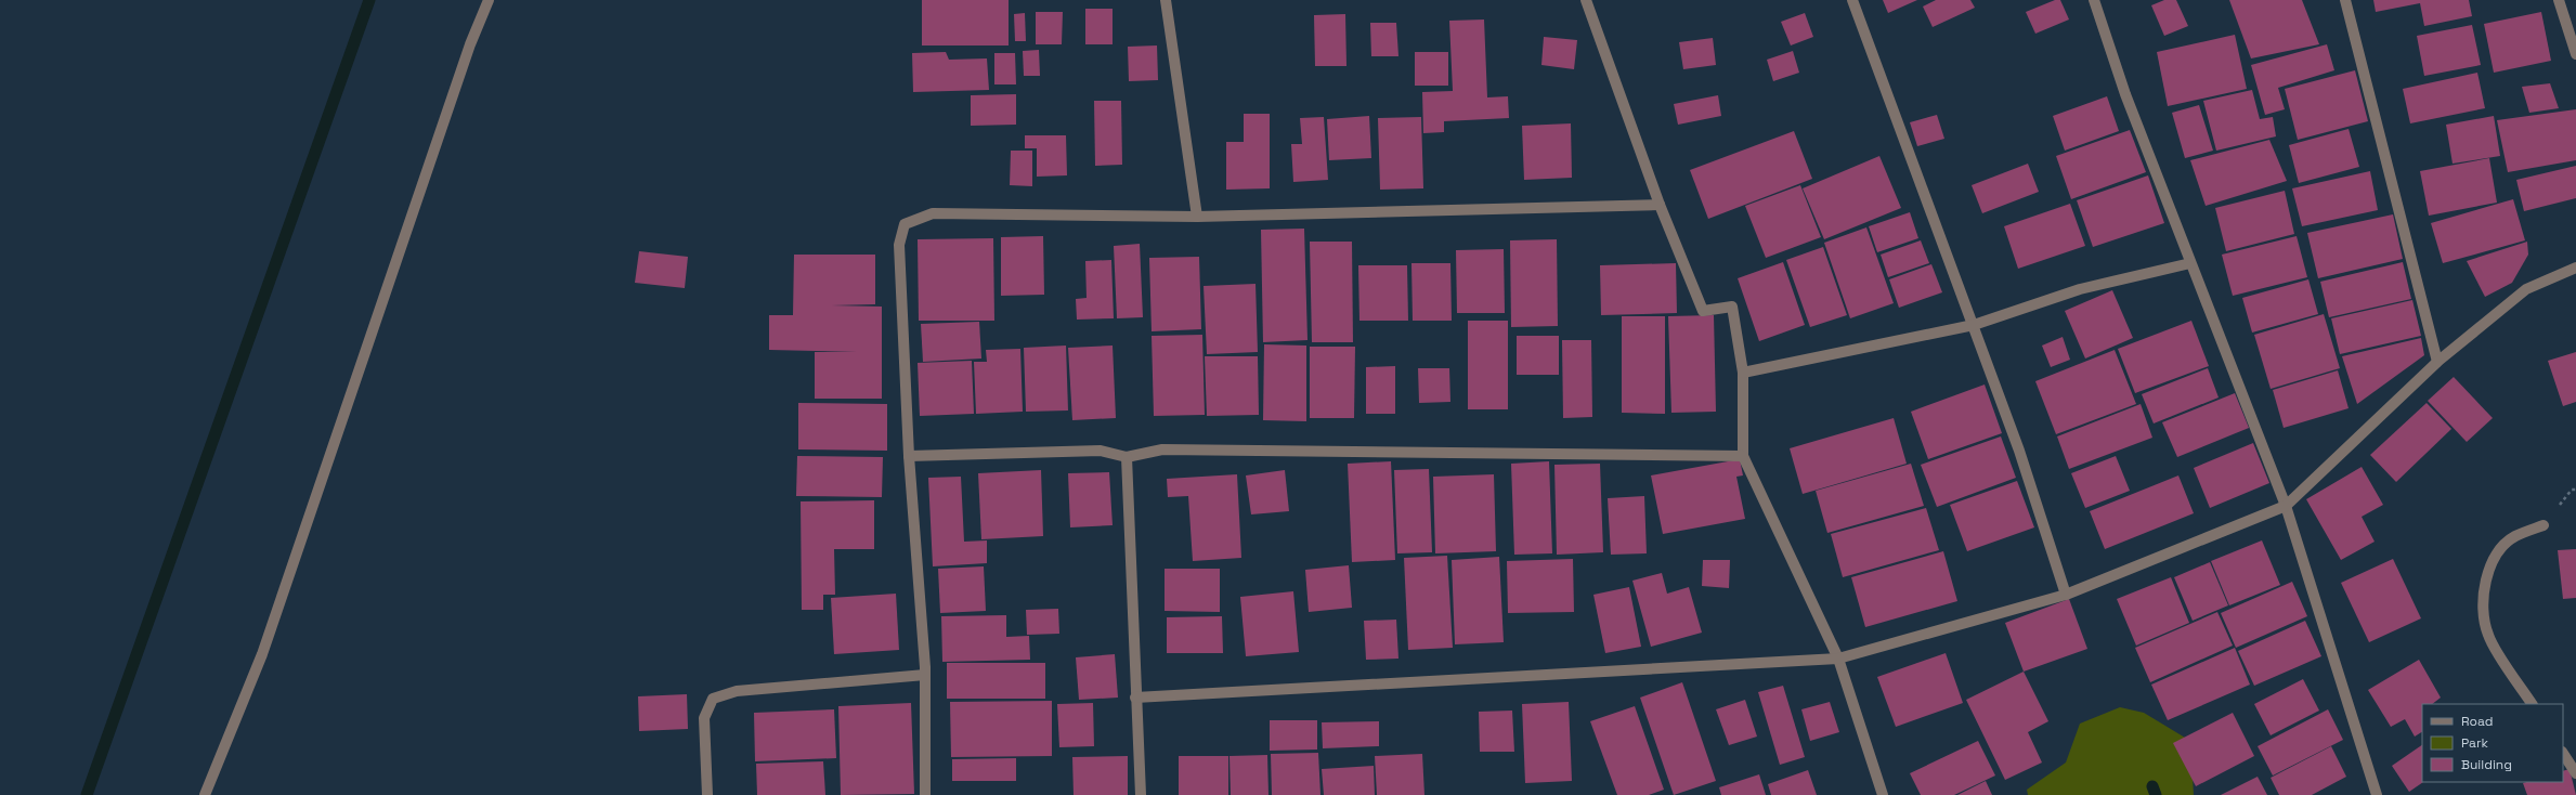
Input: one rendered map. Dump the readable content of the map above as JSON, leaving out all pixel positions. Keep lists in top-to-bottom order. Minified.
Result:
{"legend":["Road","Park","Building"]}
